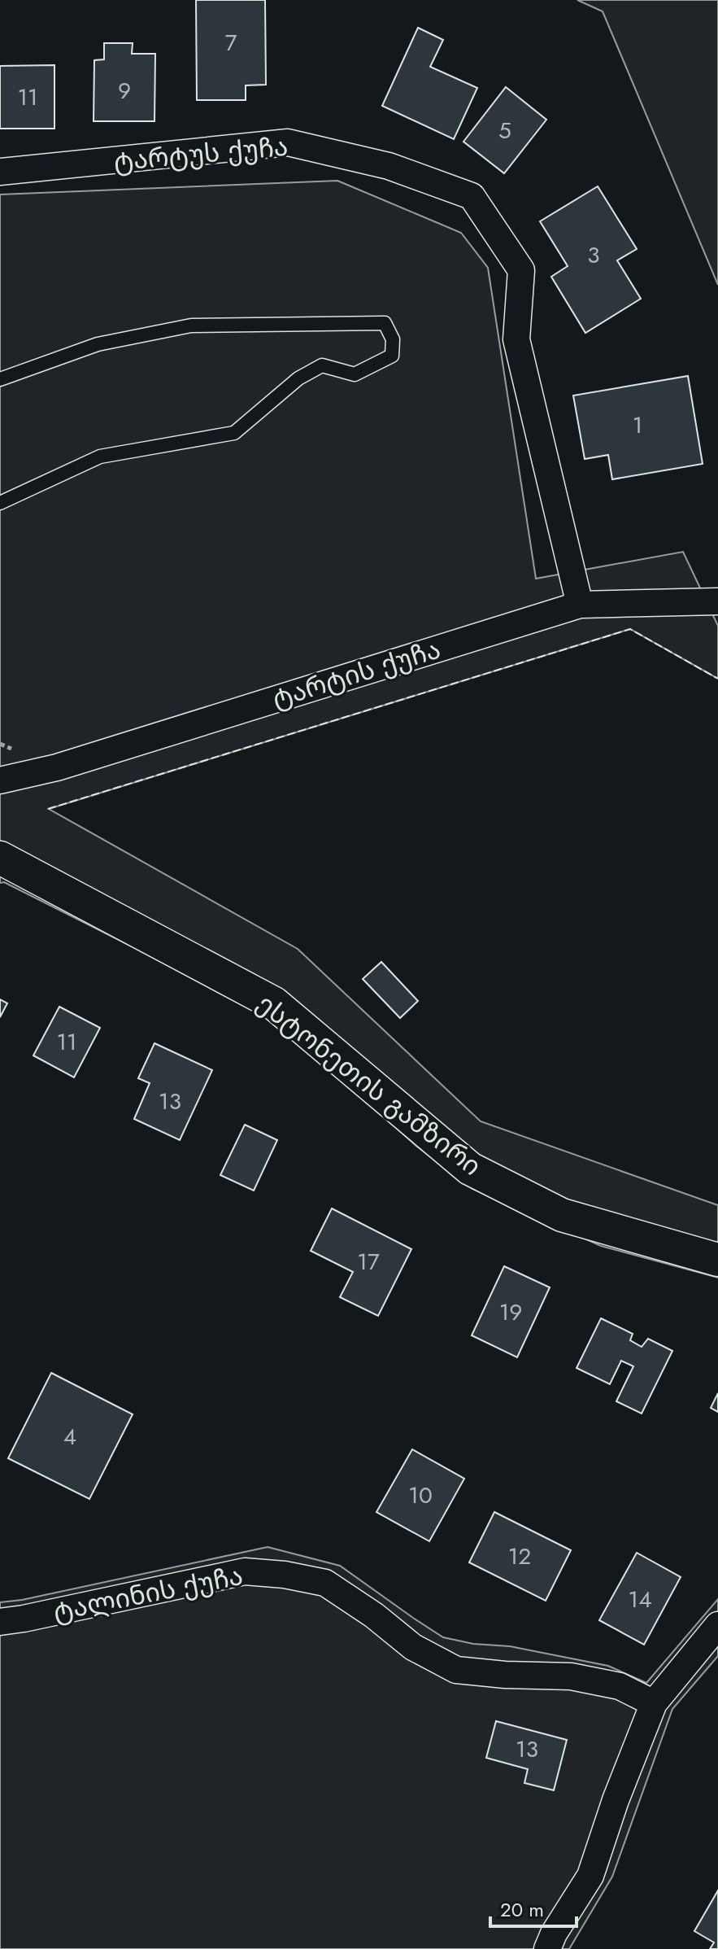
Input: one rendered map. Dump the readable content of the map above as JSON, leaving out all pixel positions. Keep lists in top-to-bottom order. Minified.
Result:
{"streets":{"street":["ტარტუს ქუჩა","ტარტის ქუჩა","ესტონეთის გამზირი","ტალინის ქუჩა"]},"crossings":[["ტარტუს ქუჩა","ტარტის ქუჩა"]],"house_numbers":["7","9","11","5","3","1","11","13","17","19","4","10","12","14","13"],"scale_bar":"20 m"}
